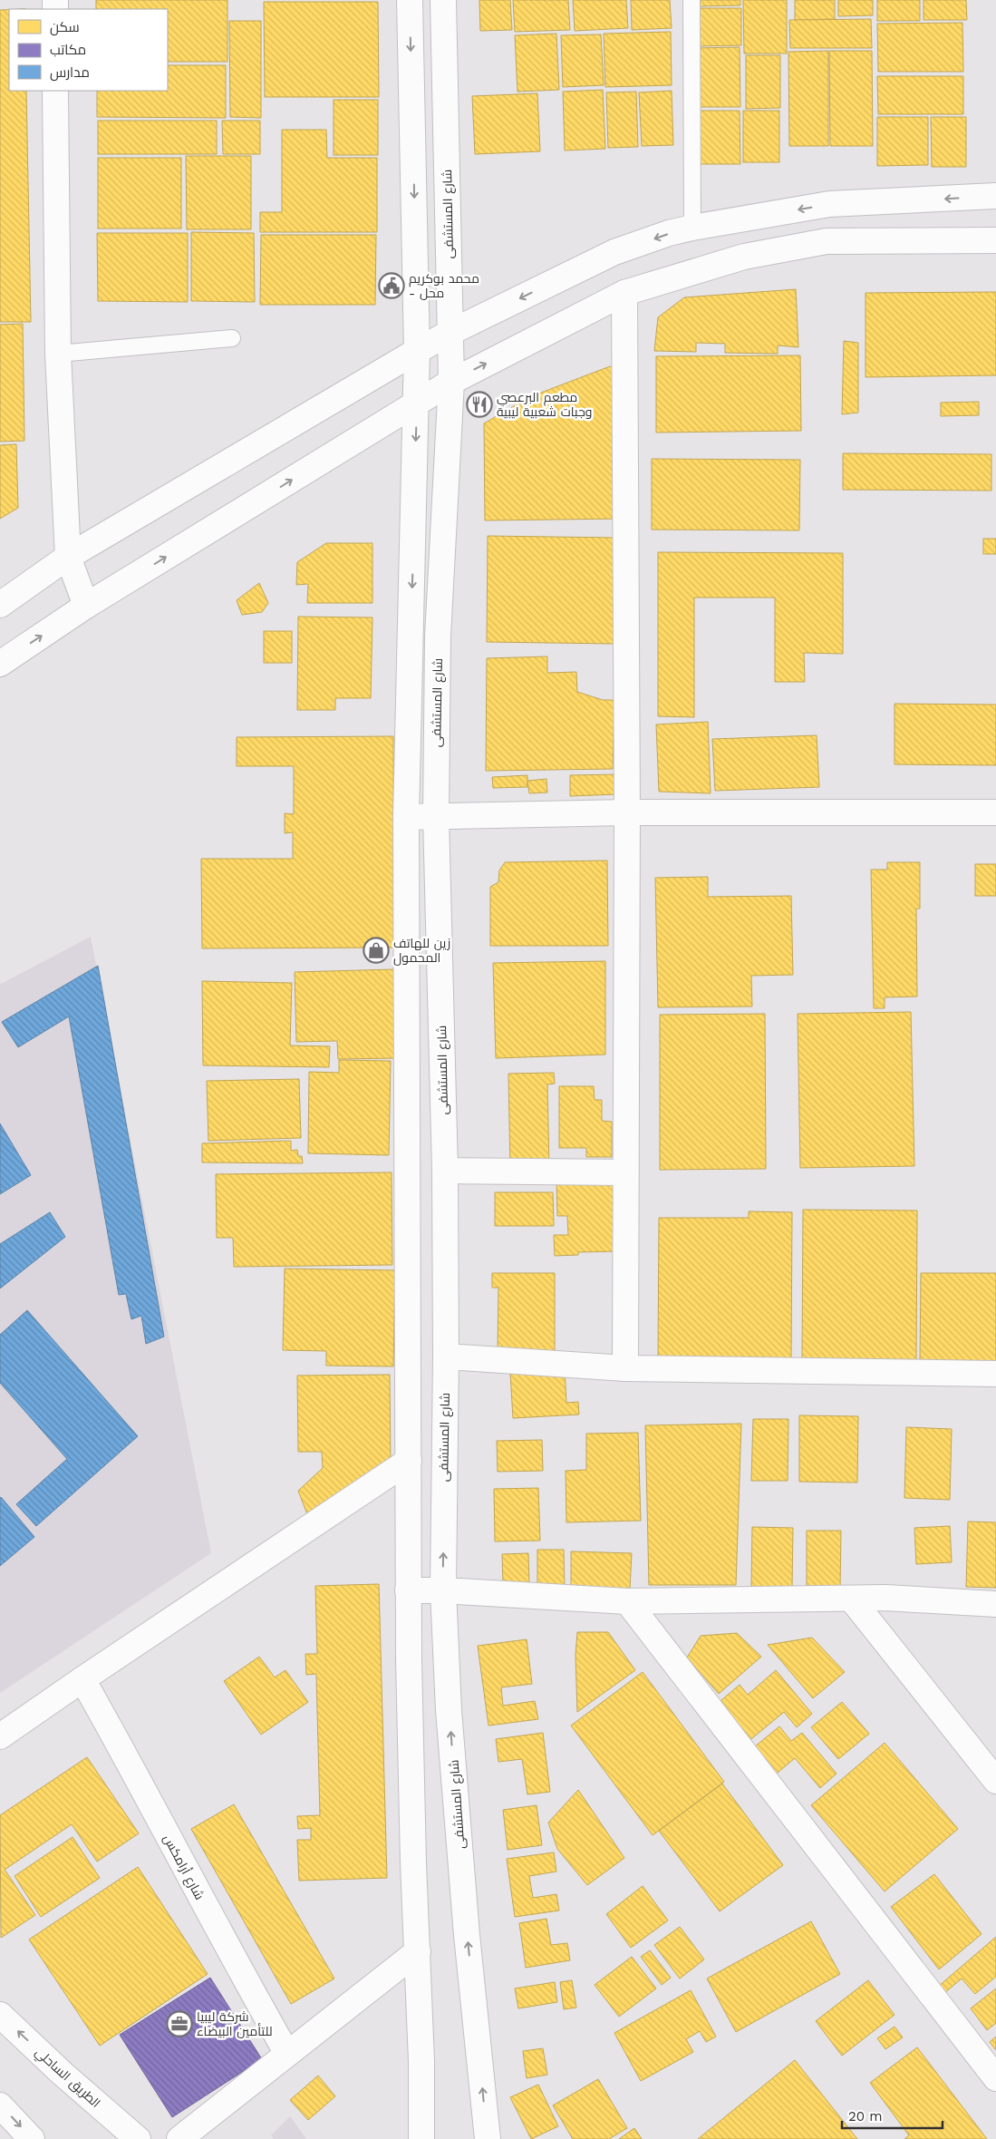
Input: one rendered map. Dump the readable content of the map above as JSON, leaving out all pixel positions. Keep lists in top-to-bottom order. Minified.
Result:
{"streets":{"main road":["شارع المستشفى","شارع أرامكس","الطريق الساحلي"]},"one_way":["الطريق الساحلي"],"places":{"public building":["محمد بوكريم - محل"],"restaurant":["مطعم البرعصي وجبات شعبية ليبية"],"shop":["زين للهاتف المحمول"],"office":["شركة ليبيا للتأمين البيضاء"]},"legend":["سكن","مكاتب","مدارس"],"scale_bar":"20 m"}
